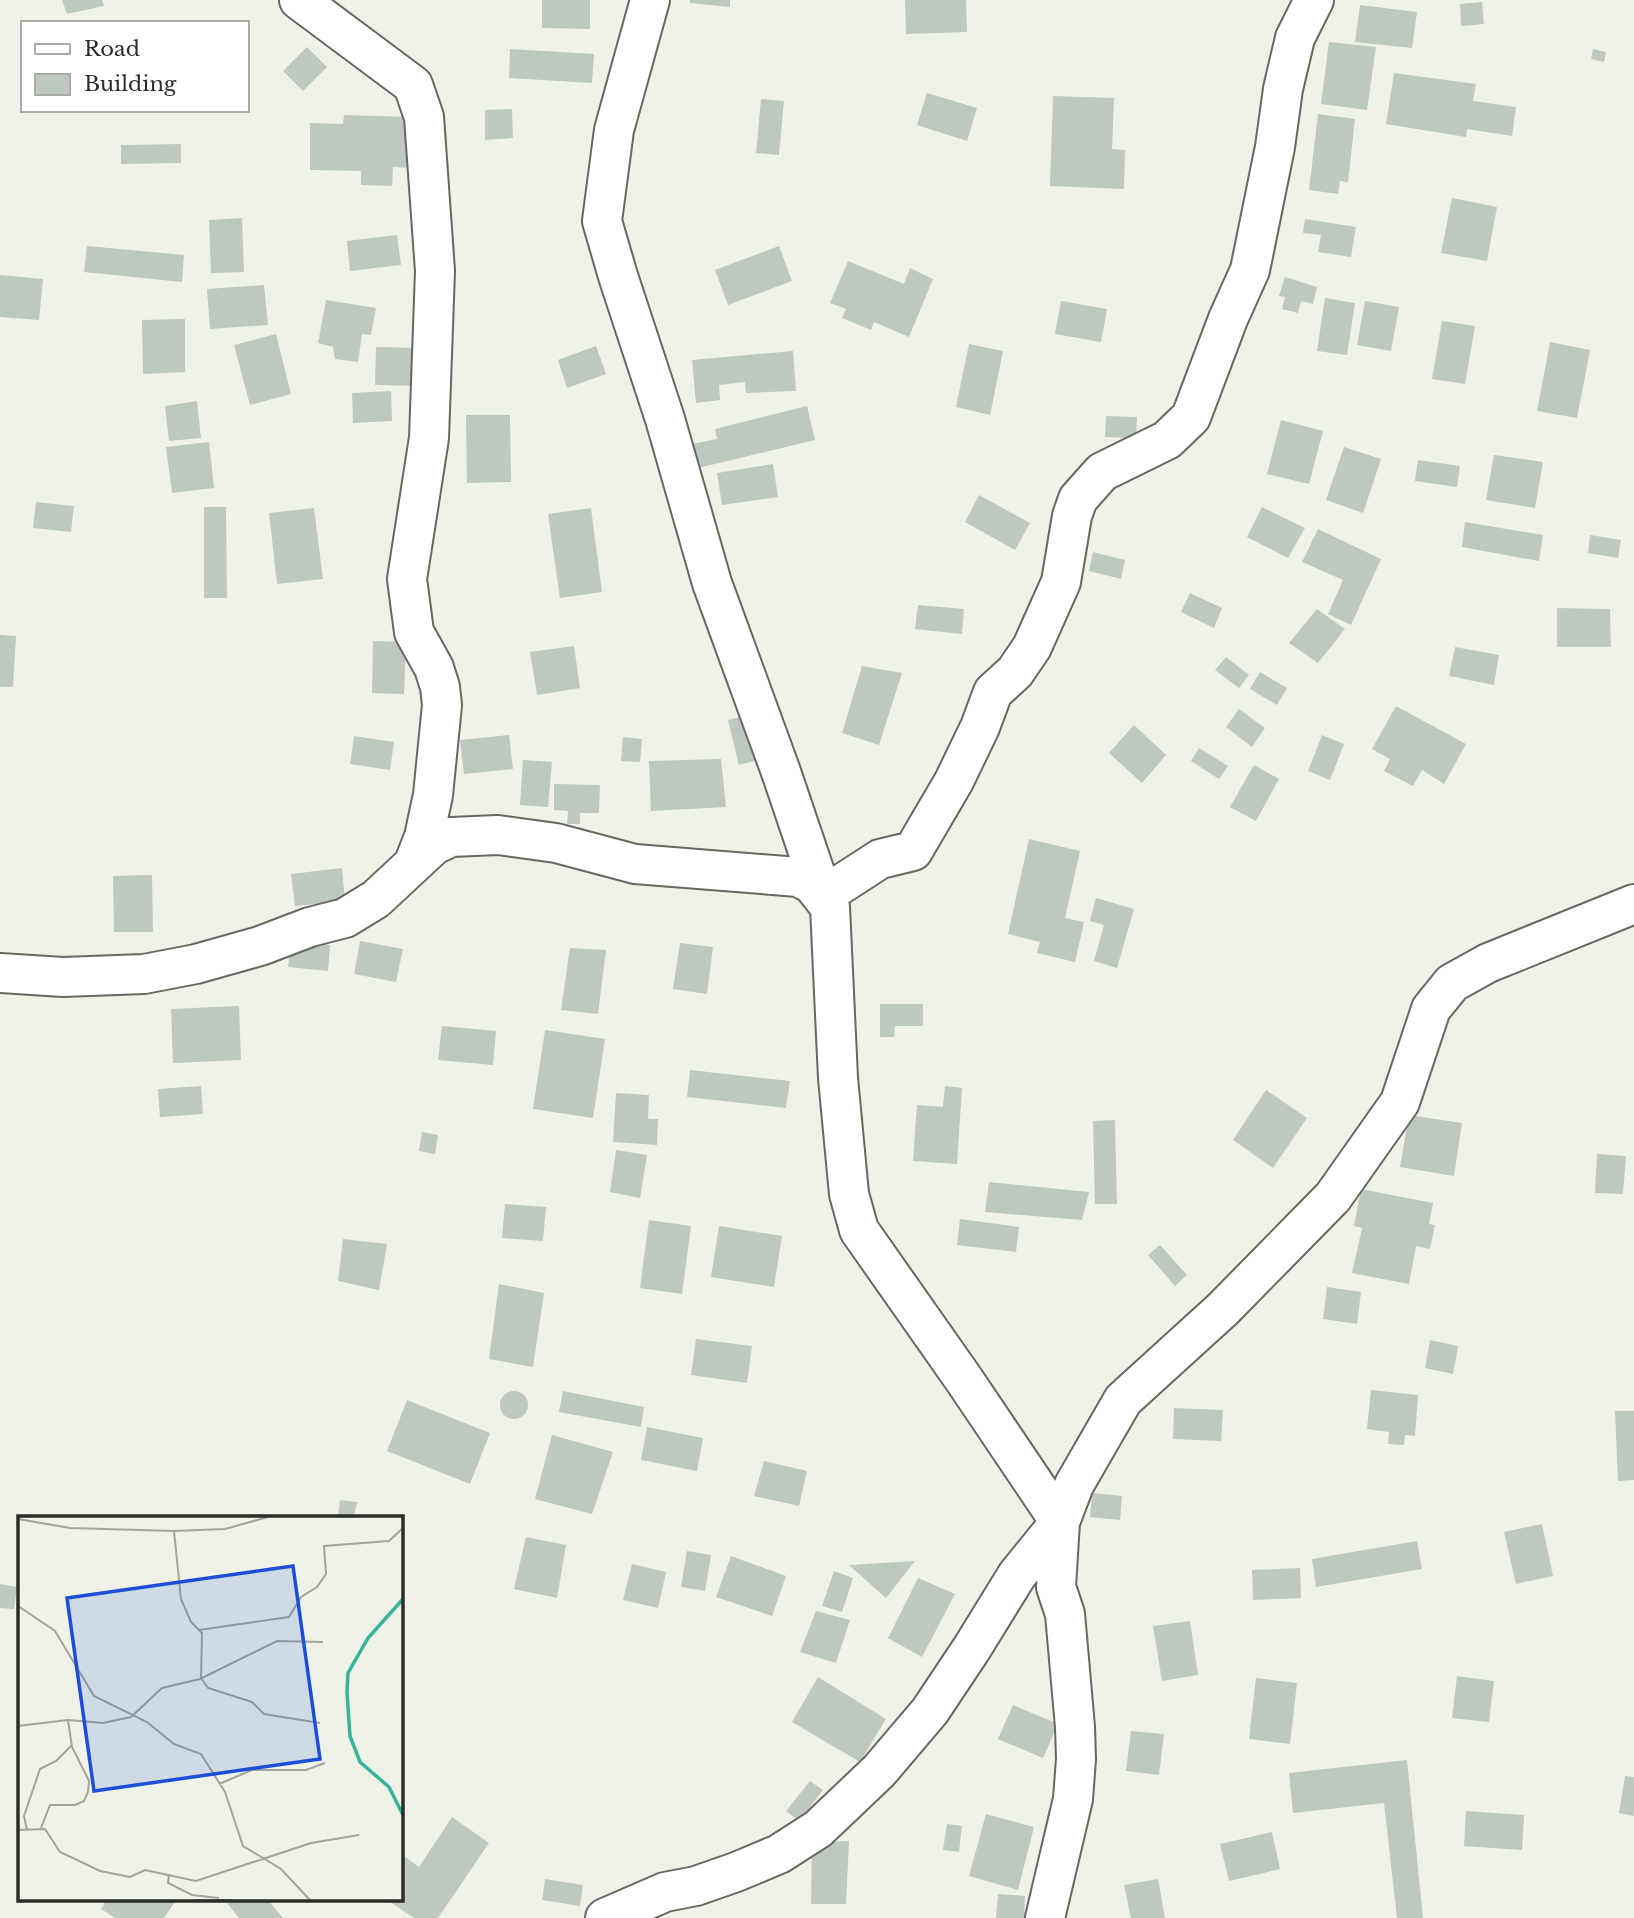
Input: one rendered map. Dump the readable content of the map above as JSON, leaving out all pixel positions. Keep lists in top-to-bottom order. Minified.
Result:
{"legend":["Road","Building"]}
